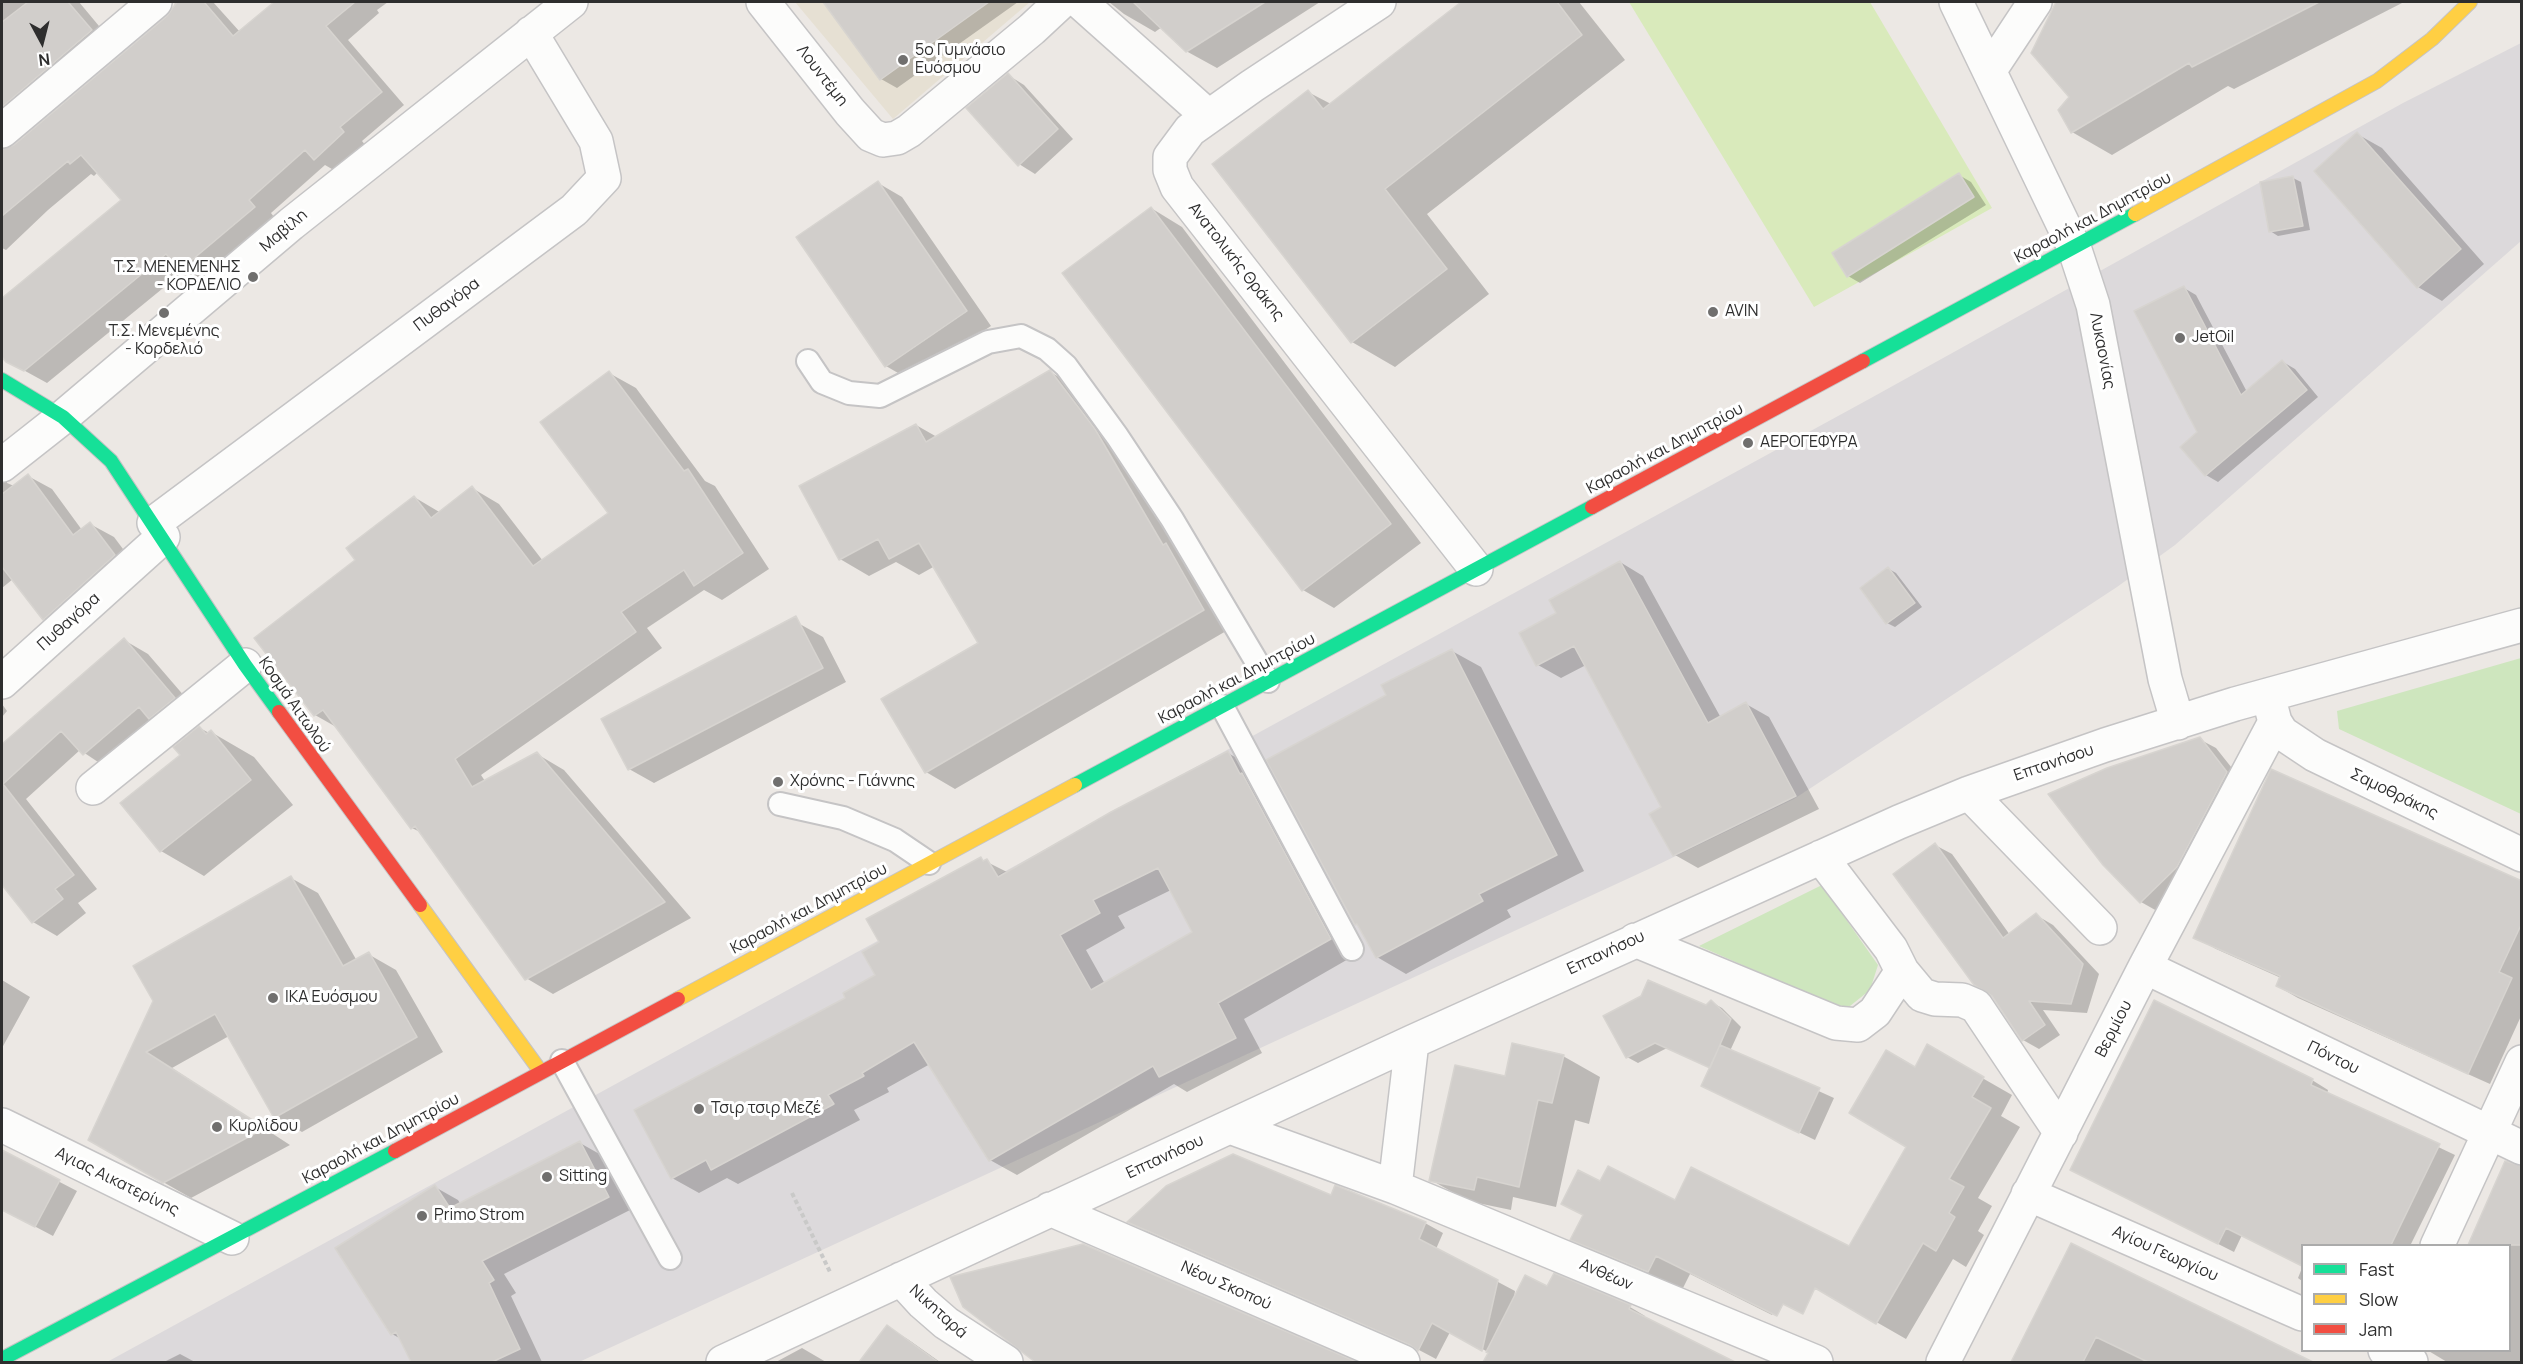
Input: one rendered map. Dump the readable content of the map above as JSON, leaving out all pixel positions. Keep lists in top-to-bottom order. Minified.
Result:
{"streets":{"main road":["Καραολή και Δημητρίου","Κοσμά Αιτωλού"],"street":["Λουντέμη","Μαβίλη","Ανατολικής Θράκης","Πυθαγόρα","Λυκαονίας","Επτανήσου","Σαμοθράκης","Βερμίου","Πόντου","Αγιας Αικατερίνης","Αγίου Γεωργίου","Ανθέων","Νέου Σκοπού","Νικηταρά"]},"crossings":[["Καραολή και Δημητρίου","Ανατολικής Θράκης"],["Καραολή και Δημητρίου","Λυκαονίας"],["Καραολή και Δημητρίου","Κοσμά Αιτωλού"],["Καραολή και Δημητρίου","Αγιας Αικατερίνης"],["Μαβίλη","Πυθαγόρα"],["Μαβίλη","Κοσμά Αιτωλού"],["Πυθαγόρα","Κοσμά Αιτωλού"],["Λυκαονίας","Επτανήσου"],["Επτανήσου","Σαμοθράκης"],["Επτανήσου","Βερμίου"],["Επτανήσου","Ανθέων"],["Επτανήσου","Νέου Σκοπού"],["Επτανήσου","Νικηταρά"],["Σαμοθράκης","Βερμίου"],["Βερμίου","Πόντου"],["Βερμίου","Αγίου Γεωργίου"]],"places":["5ο Γυμνάσιο Ευόσμου","Τ.Σ. ΜΕΝΕΜΕΝΗΣ - ΚΟΡΔΕΛΙΟ","AVIN","Τ.Σ. Μενεμένης - Κορδελιό","JetOil","ΑΕΡΟΓΕΦΥΡΑ","Χρόνης - Γιάννης","ΙΚΑ Ευόσμου","Τσιρ τσιρ Μεζέ","Κυρλίδου","Sitting","Primo Strom"],"legend":["Fast","Slow","Jam"],"north":"bottom"}
